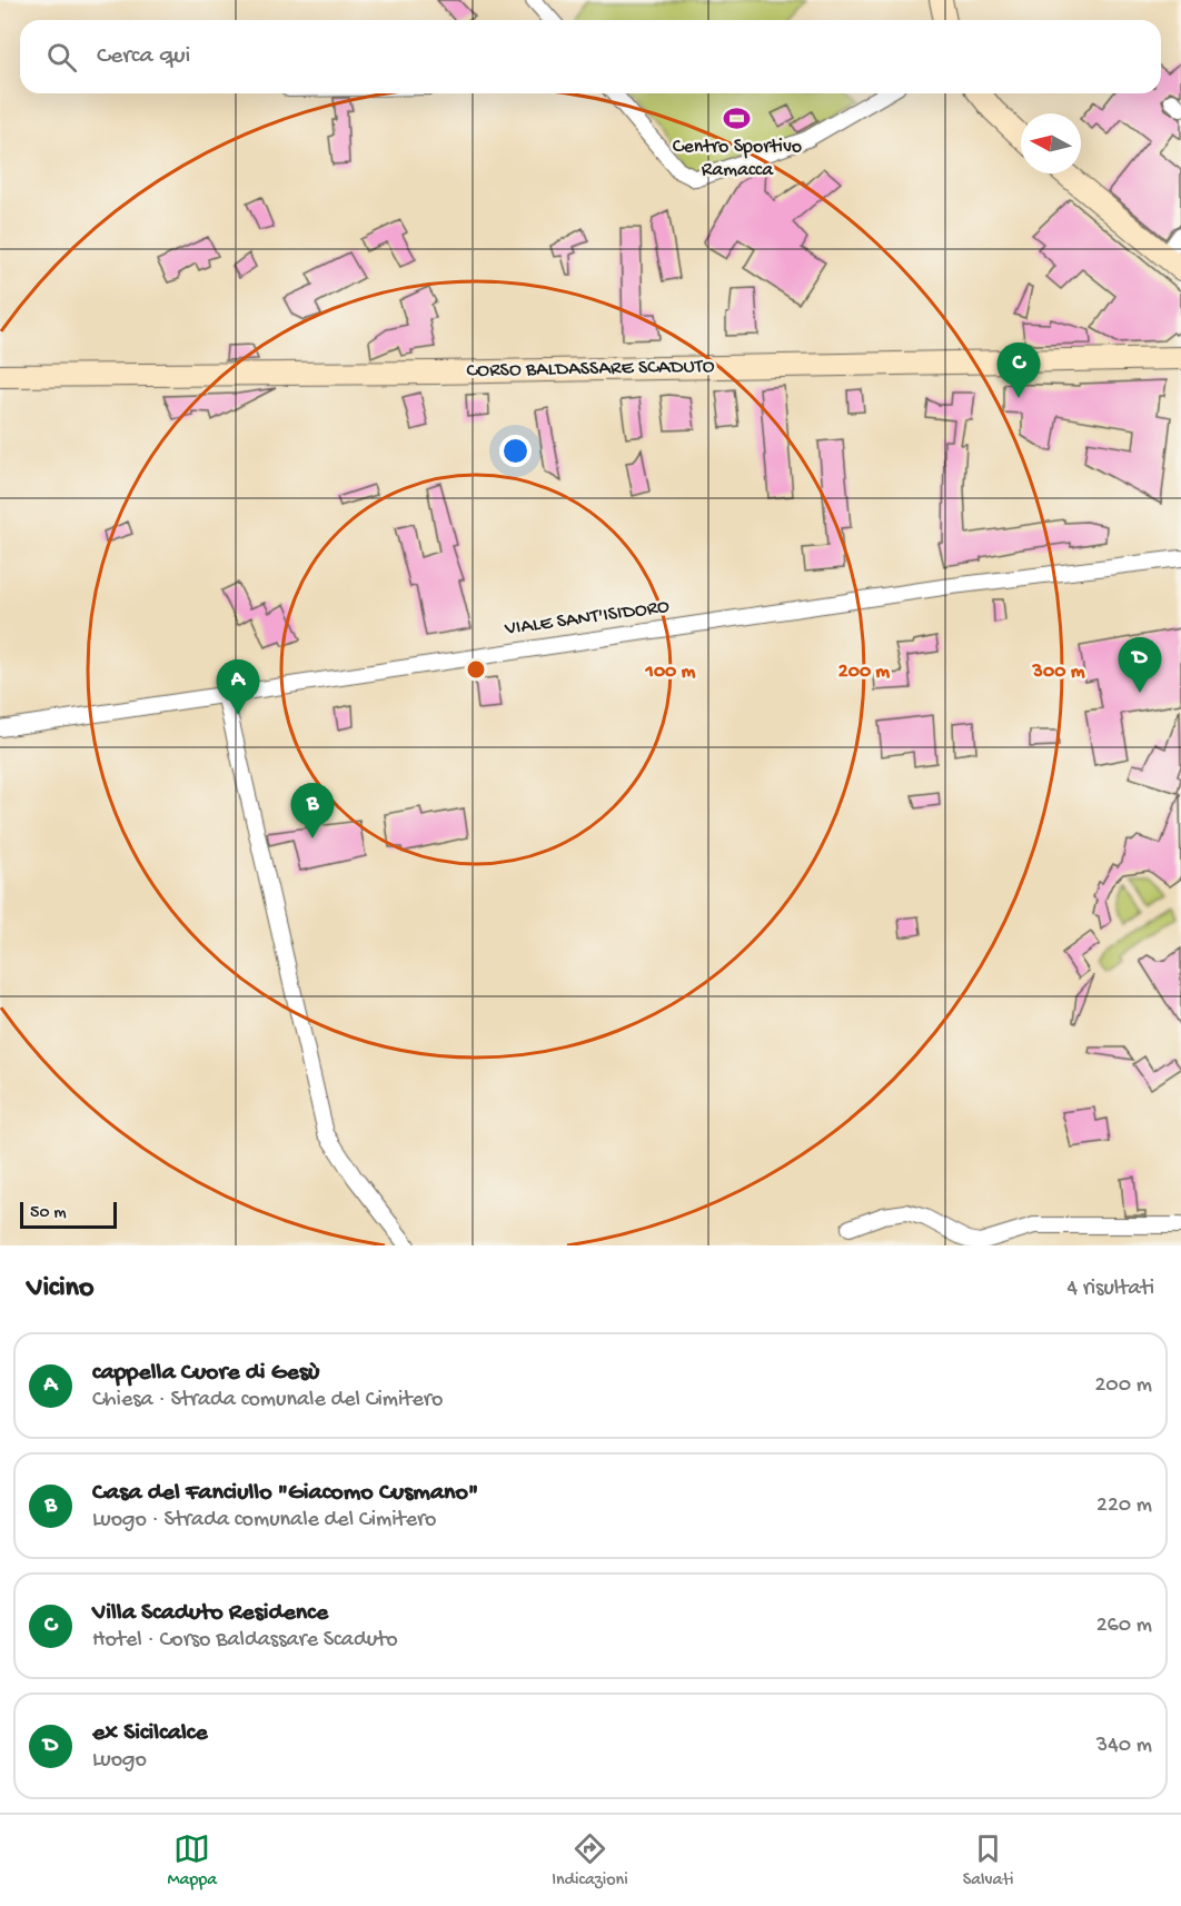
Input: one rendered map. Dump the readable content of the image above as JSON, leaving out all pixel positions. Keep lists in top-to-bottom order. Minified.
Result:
{"streets":{"street":["CORSO BALDASSARE SCADUTO","VIALE SANT'ISIDORO"]},"places":{"sports":["Centro Sportivo Ramacca"]},"scale_bar":"50 m","north":"left","page":{"search":"Cerca qui","pins":["C","D","A","B"],"scale":"50 m","heading":["Vicino","4 risultati"],"list":[{"mark":"A","name":"cappella Cuore di Gesù","note":"Chiesa · Strada comunale del Cimitero","value":"200 m"},{"mark":"B","name":"Casa del Fanciullo \"Giacomo Cusmano\"","note":"Luogo · Strada comunale del Cimitero","value":"220 m"},{"mark":"C","name":"Villa Scaduto Residence","note":"Hotel · Corso Baldassare Scaduto","value":"260 m"},{"mark":"D","name":"ex Sicilcalce","note":"Luogo","value":"340 m"}],"nav":["Mappa","Indicazioni","Salvati"]},"rings":["100 m","200 m","300 m"]}
